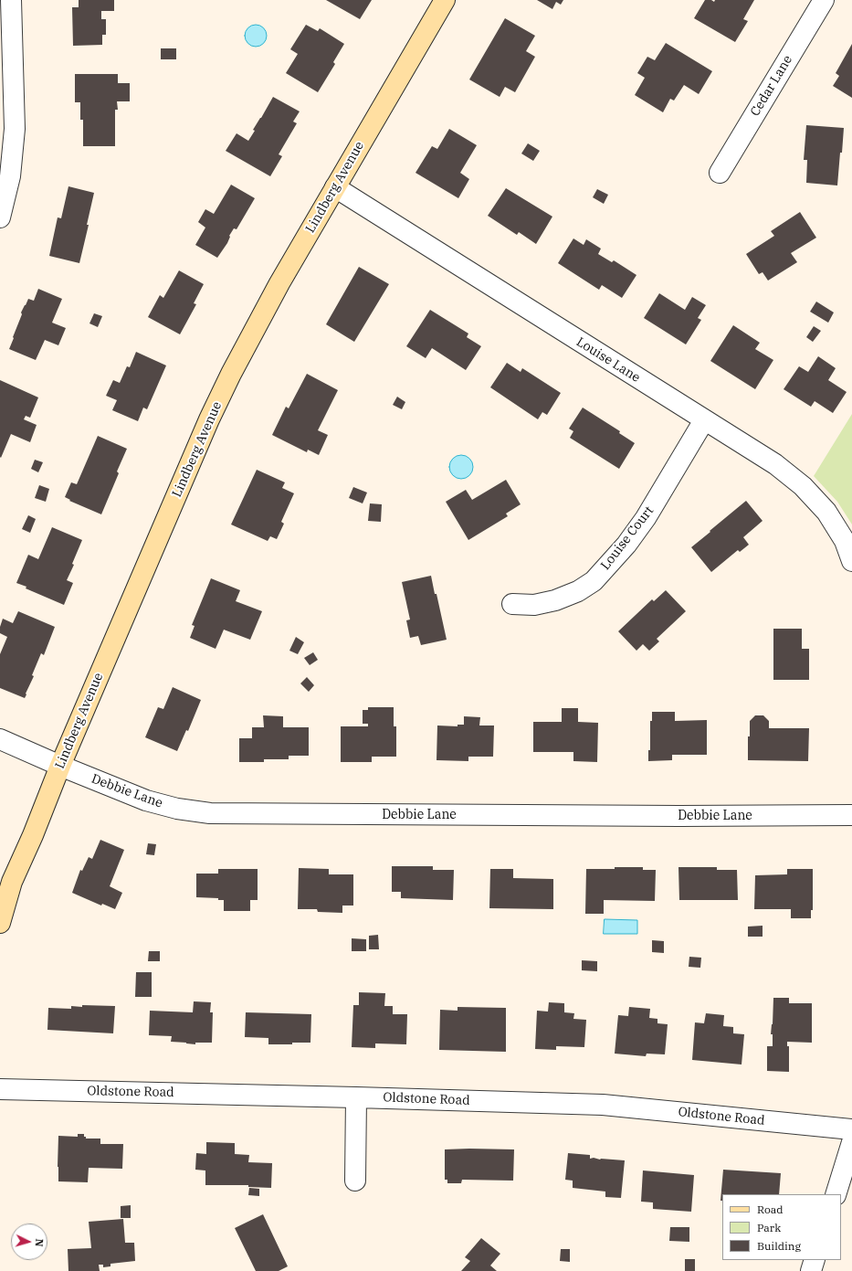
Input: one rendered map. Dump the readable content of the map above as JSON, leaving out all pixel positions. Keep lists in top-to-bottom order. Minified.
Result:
{"streets":{"street":["Cedar Lane","Lindberg Avenue","Louise Lane","Louise Court","Debbie Lane","Oldstone Road"]},"crossings":[["Lindberg Avenue","Louise Lane"],["Lindberg Avenue","Debbie Lane"],["Louise Lane","Louise Court"]],"legend":["Road","Park","Building"],"north":"right"}
